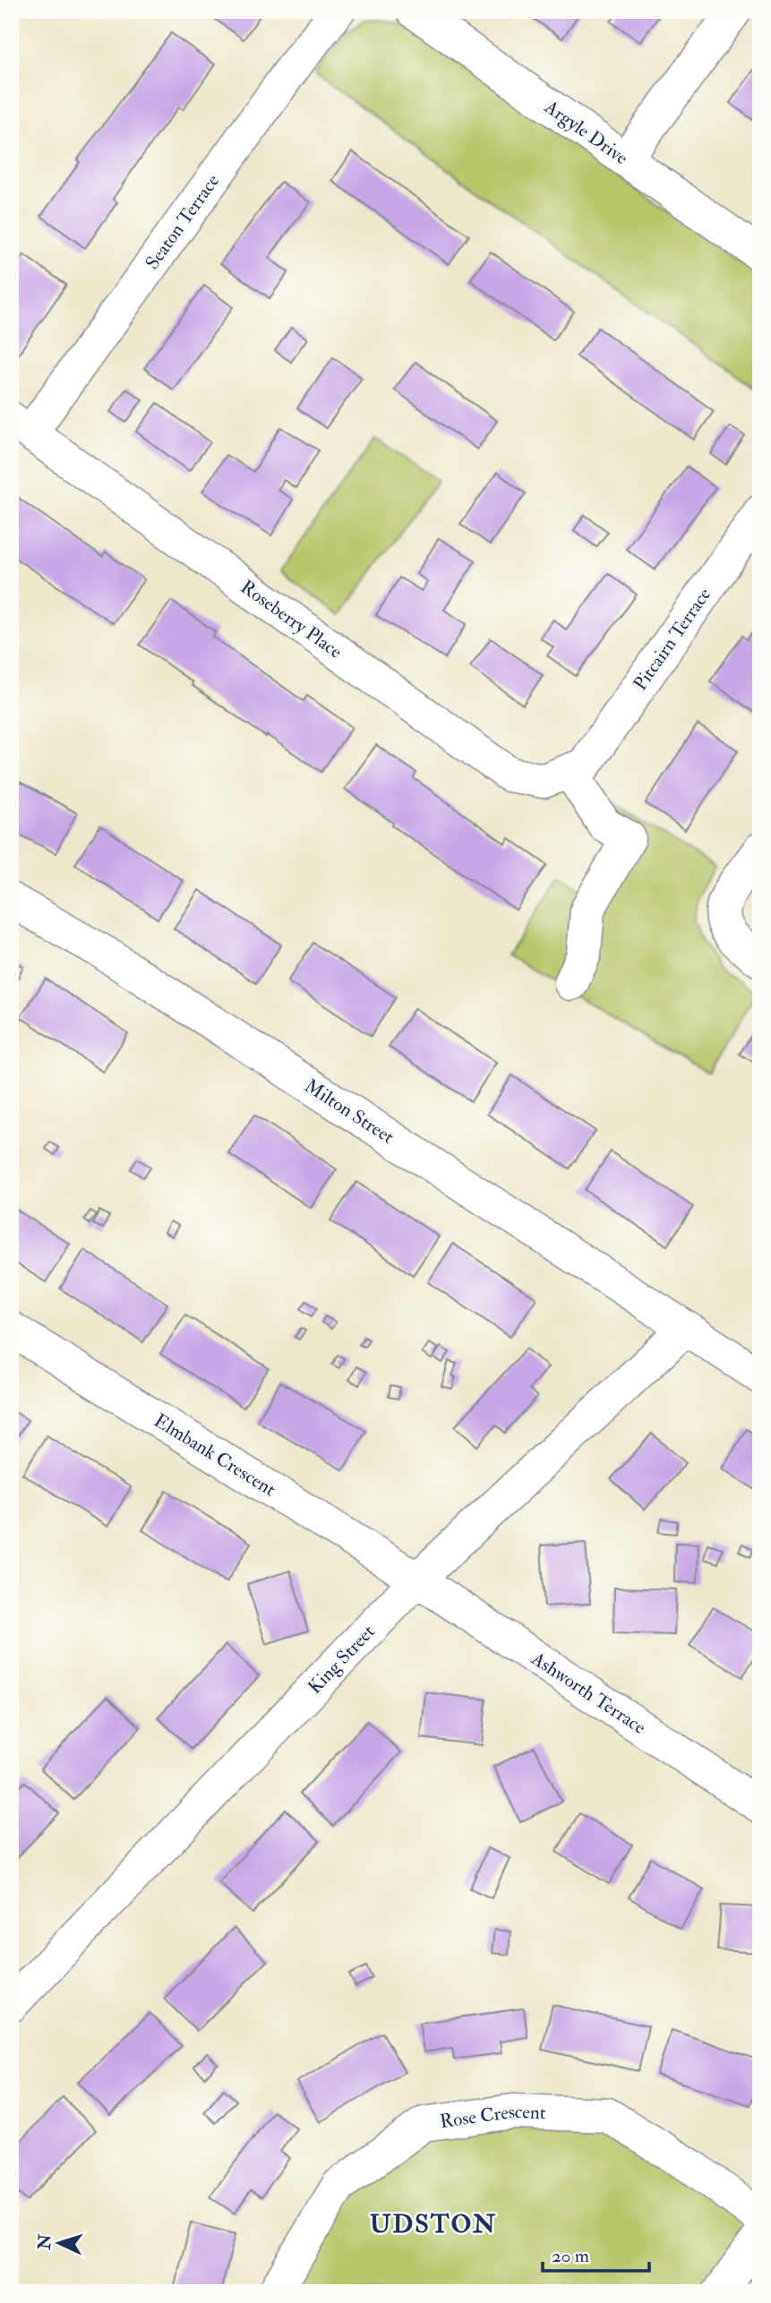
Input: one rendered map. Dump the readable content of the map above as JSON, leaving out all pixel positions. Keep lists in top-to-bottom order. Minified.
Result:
{"streets":{"street":["Argyle Drive","Seaton Terrace","Roseberry Place","Pitcairn Terrace","Milton Street","Elmbank Crescent","King Street","Ashworth Terrace","Rose Crescent"]},"crossings":[["Seaton Terrace","Roseberry Place"],["Roseberry Place","Pitcairn Terrace"],["Milton Street","King Street"],["Elmbank Crescent","King Street"],["Elmbank Crescent","Ashworth Terrace"],["King Street","Ashworth Terrace"]],"districts":["UDSTON"],"scale_bar":"20 m","north":"left"}
